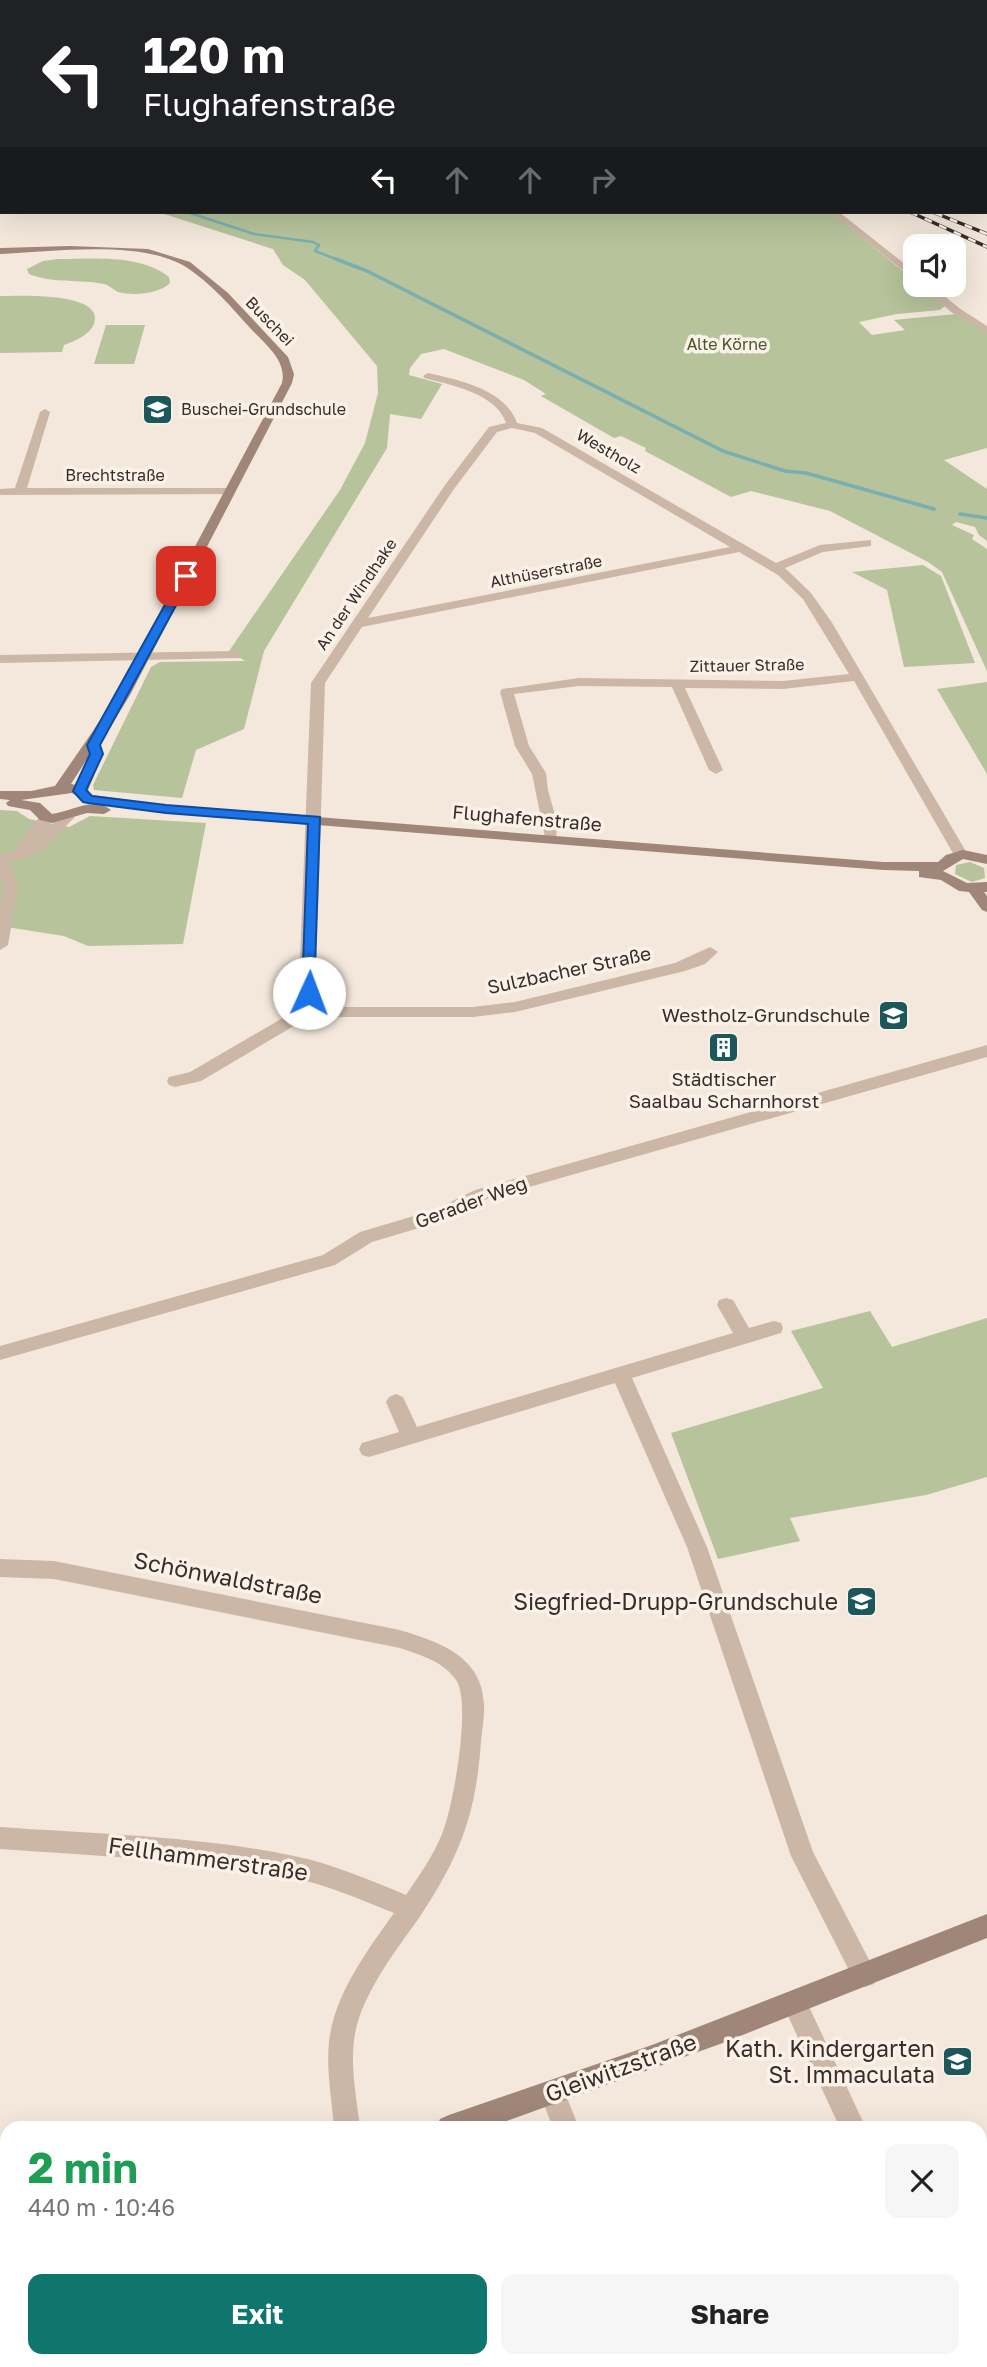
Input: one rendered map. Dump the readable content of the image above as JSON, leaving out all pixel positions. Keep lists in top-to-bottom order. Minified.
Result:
{"streets":{"street":["Buschei","Westholz","Brechtstraße","Althüserstraße","An der Windhake","Zittauer Straße","Flughafenstraße","Sulzbacher Straße","Gerader Weg","Schönwaldstraße","Fellhammerstraße","Gleiwitzstraße"]},"crossings":[["Buschei","Brechtstraße"],["Buschei","Flughafenstraße"],["Westholz","Althüserstraße"],["Westholz","An der Windhake"],["Westholz","Zittauer Straße"],["Althüserstraße","An der Windhake"],["An der Windhake","Flughafenstraße"],["An der Windhake","Sulzbacher Straße"],["Zittauer Straße","Flughafenstraße"],["Schönwaldstraße","Fellhammerstraße"]],"parks":["Alte Körne"],"places":{"school or university":["Buschei-Grundschule","Westholz-Grundschule","Siegfried-Drupp-Grundschule","Kath. Kindergarten St. Immaculata"],"building":["Städtischer Saalbau Scharnhorst"]},"page":{"turn":["120 m","Flughafenstraße"],"heading":["2 min","440 m · 10:46"],"buttons":["Exit","Share"]}}
